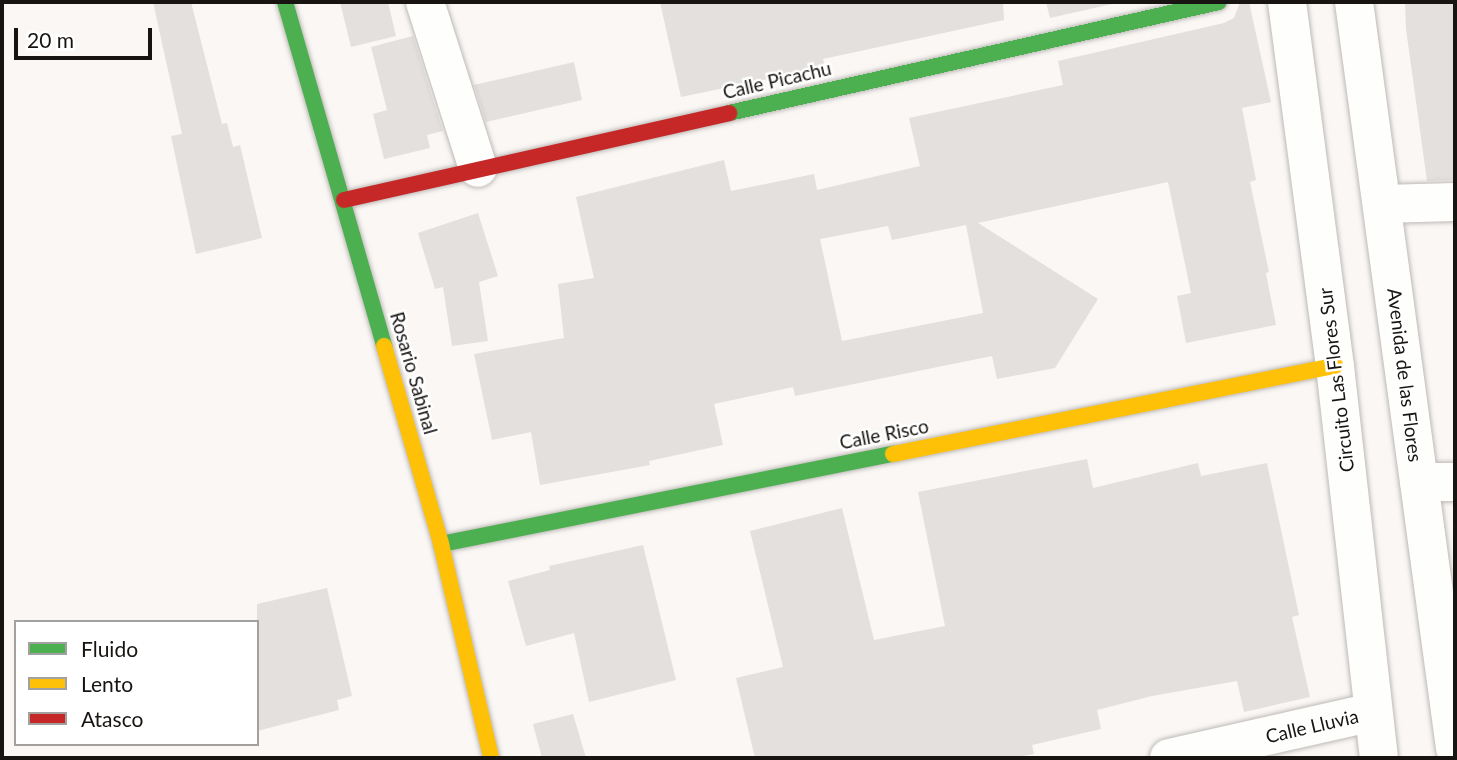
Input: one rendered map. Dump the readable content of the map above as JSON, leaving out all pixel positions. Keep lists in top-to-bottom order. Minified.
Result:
{"streets":{"street":["Calle Picachu","Rosario Sabinal","Avenida de las Flores","Circuito Las Flores Sur","Calle Risco","Calle Lluvia"]},"crossings":[["Calle Picachu","Rosario Sabinal"],["Rosario Sabinal","Calle Risco"],["Circuito Las Flores Sur","Calle Risco"],["Circuito Las Flores Sur","Calle Lluvia"]],"legend":["Fluido","Lento","Atasco"],"scale_bar":"20 m"}
